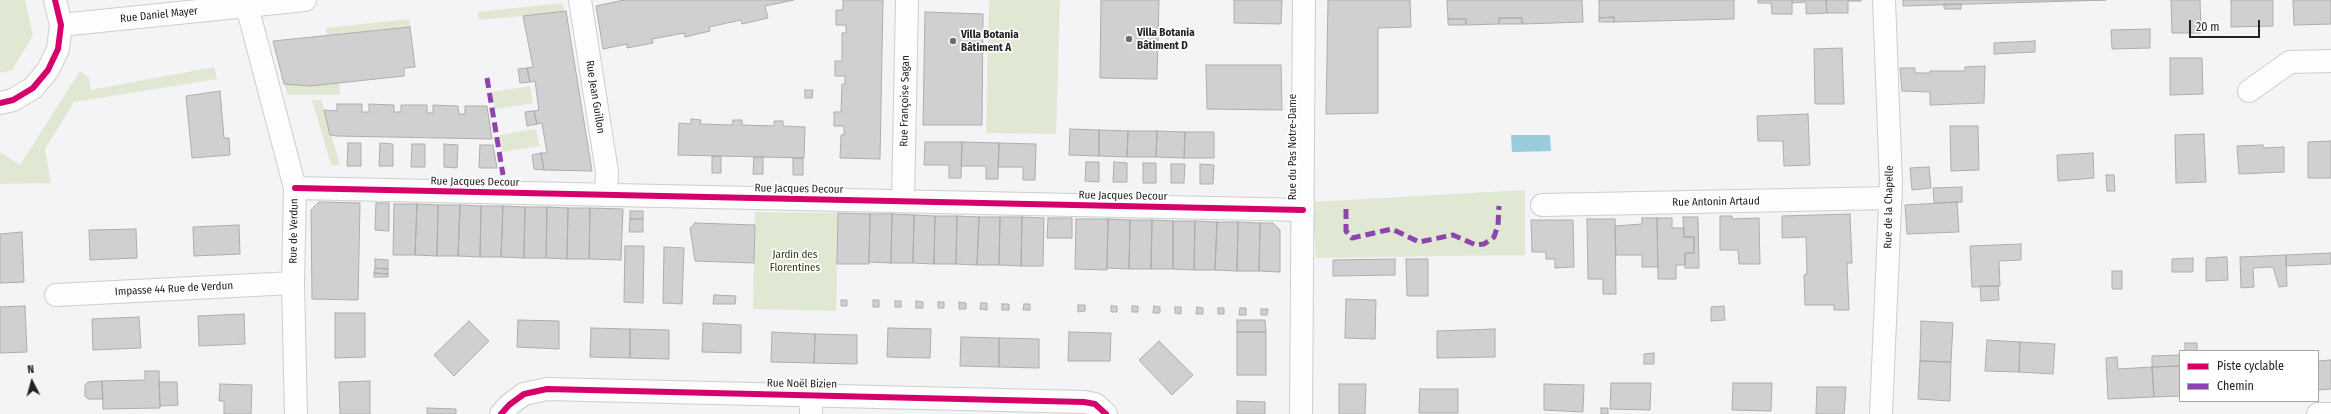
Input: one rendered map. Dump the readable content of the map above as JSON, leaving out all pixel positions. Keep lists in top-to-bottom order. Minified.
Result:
{"streets":{"street":["Rue Daniel Mayer","Rue Jean Guillon","Rue Françoise Sagan","Rue du Pas Notre-Dame","Rue Jacques Decour","Rue Antonin Artaud","Rue de la Chapelle","Rue de Verdun","Impasse 44 Rue de Verdun","Rue Noël Bizien"]},"crossings":[["Rue Daniel Mayer","Rue de Verdun"],["Rue Jean Guillon","Rue Jacques Decour"],["Rue Françoise Sagan","Rue Jacques Decour"],["Rue du Pas Notre-Dame","Rue Jacques Decour"],["Rue Jacques Decour","Rue de Verdun"],["Rue Antonin Artaud","Rue de la Chapelle"],["Rue de Verdun","Impasse 44 Rue de Verdun"]],"parks":["Jardin des Florentines"],"places":["Villa Botania Bâtiment D","Villa Botania Bâtiment A"],"legend":["Piste cyclable","Chemin"],"scale_bar":"20 m","north":"top"}
